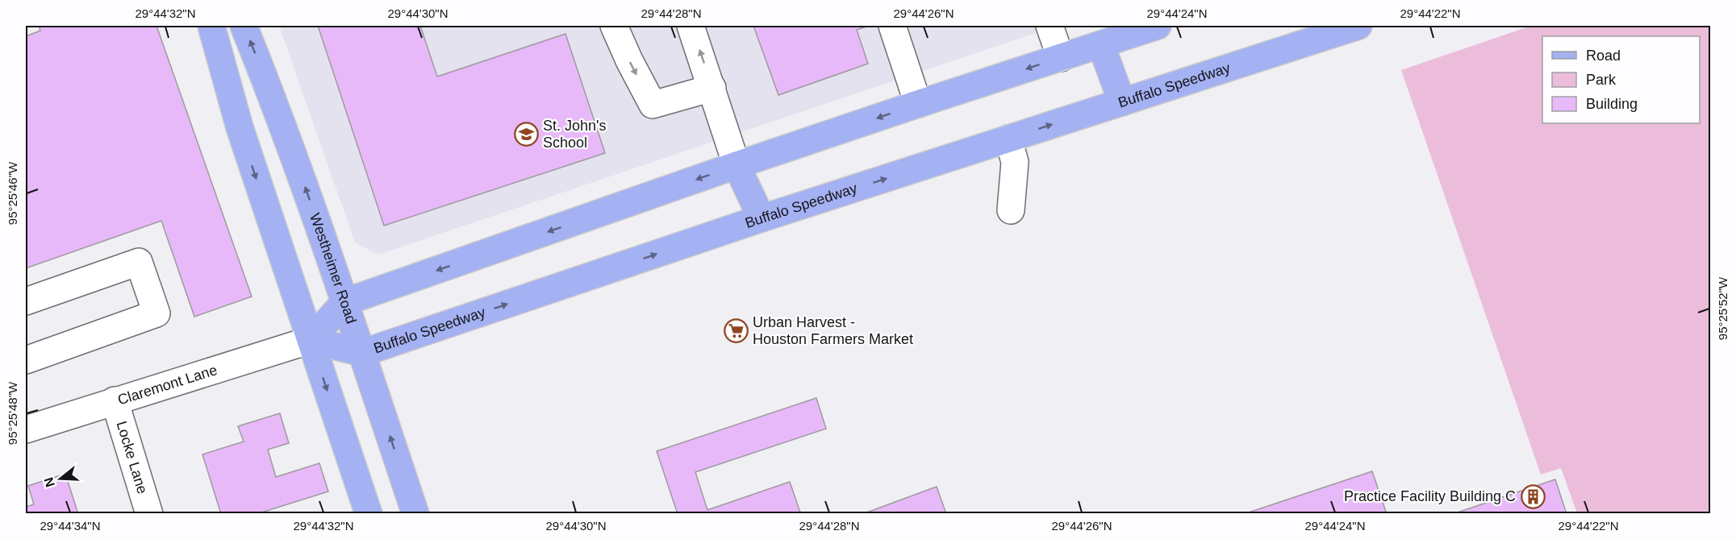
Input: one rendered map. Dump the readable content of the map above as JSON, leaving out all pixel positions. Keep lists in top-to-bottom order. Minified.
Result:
{"streets":{"main road":["Buffalo Speedway","Westheimer Road"],"street":["Claremont Lane","Locke Lane"]},"crossings":[["Buffalo Speedway","Westheimer Road"],["Buffalo Speedway","Claremont Lane"],["Claremont Lane","Locke Lane"]],"places":{"school or university":["St. John's School"],"supermarket":["Urban Harvest - Houston Farmers Market"],"building":["Practice Facility Building C"]},"legend":["Road","Park","Building"],"north":"left","coordinates":["29°44'32\"N","29°44'30\"N","29°44'28\"N","29°44'26\"N","29°44'24\"N","29°44'22\"N","95°25'46\"W","95°25'52\"W","95°25'48\"W","29°44'34\"N"]}
